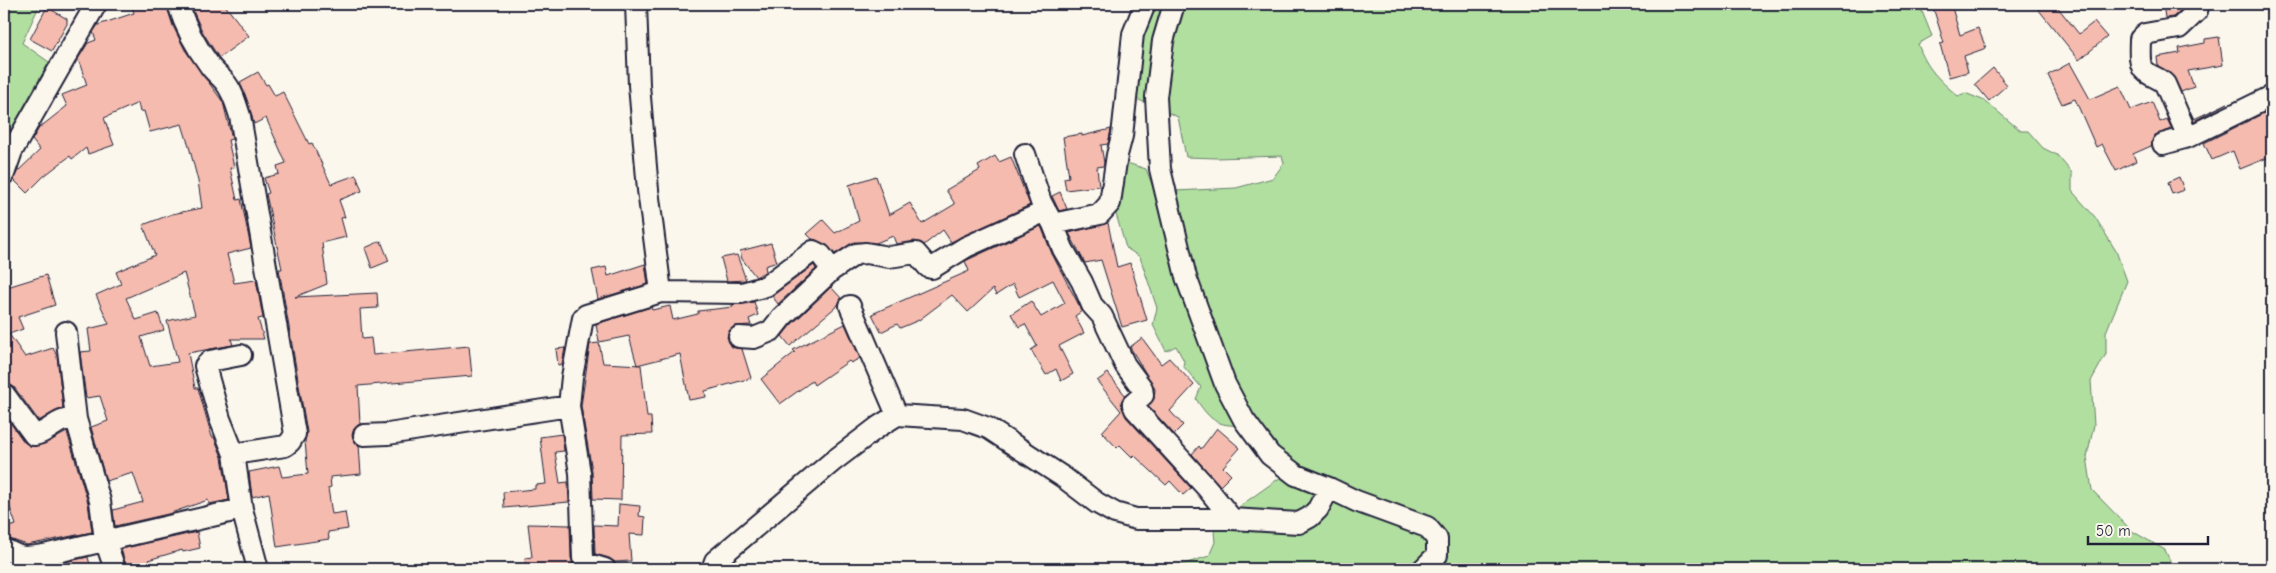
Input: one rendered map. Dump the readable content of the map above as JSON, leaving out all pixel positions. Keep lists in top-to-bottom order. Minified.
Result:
{"scale_bar":"50 m"}
